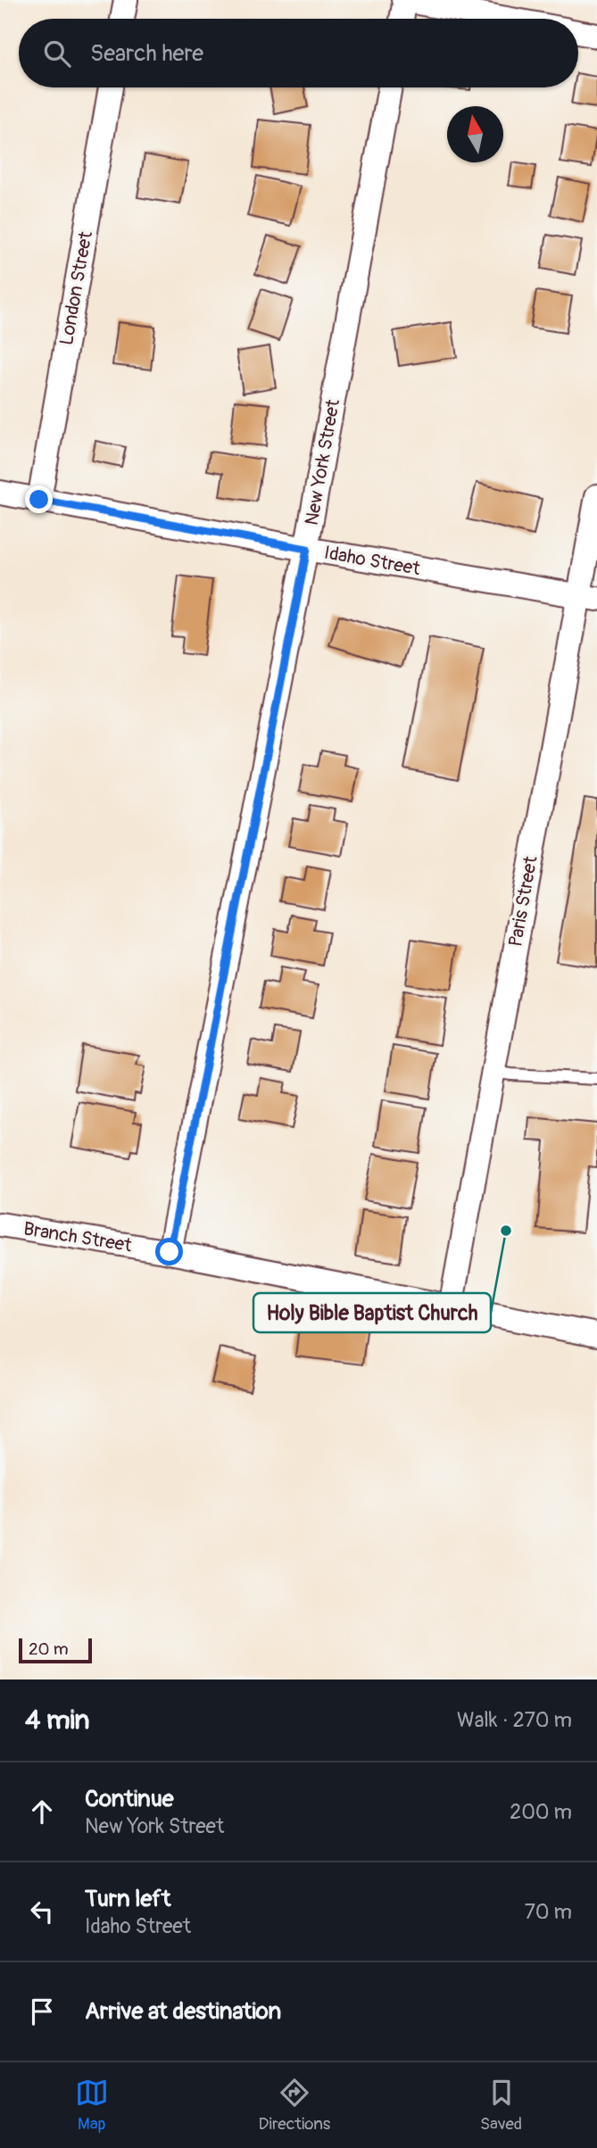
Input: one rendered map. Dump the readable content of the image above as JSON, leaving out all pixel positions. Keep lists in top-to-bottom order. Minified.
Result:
{"streets":{"street":["London Street","New York Street","Idaho Street","Paris Street","Branch Street"]},"crossings":[["London Street","Idaho Street"],["New York Street","Idaho Street"],["New York Street","Branch Street"],["Idaho Street","Paris Street"],["Paris Street","Branch Street"]],"places":["Holy Bible Baptist Church"],"scale_bar":"20 m","north":"top","page":{"search":"Search here","scale":"20 m","heading":["4 min","Walk · 270 m"],"list":[["Continue","New York Street","200 m"],["Turn left","Idaho Street","70 m"],"Arrive at destination"],"nav":["Map","Directions","Saved"]}}
